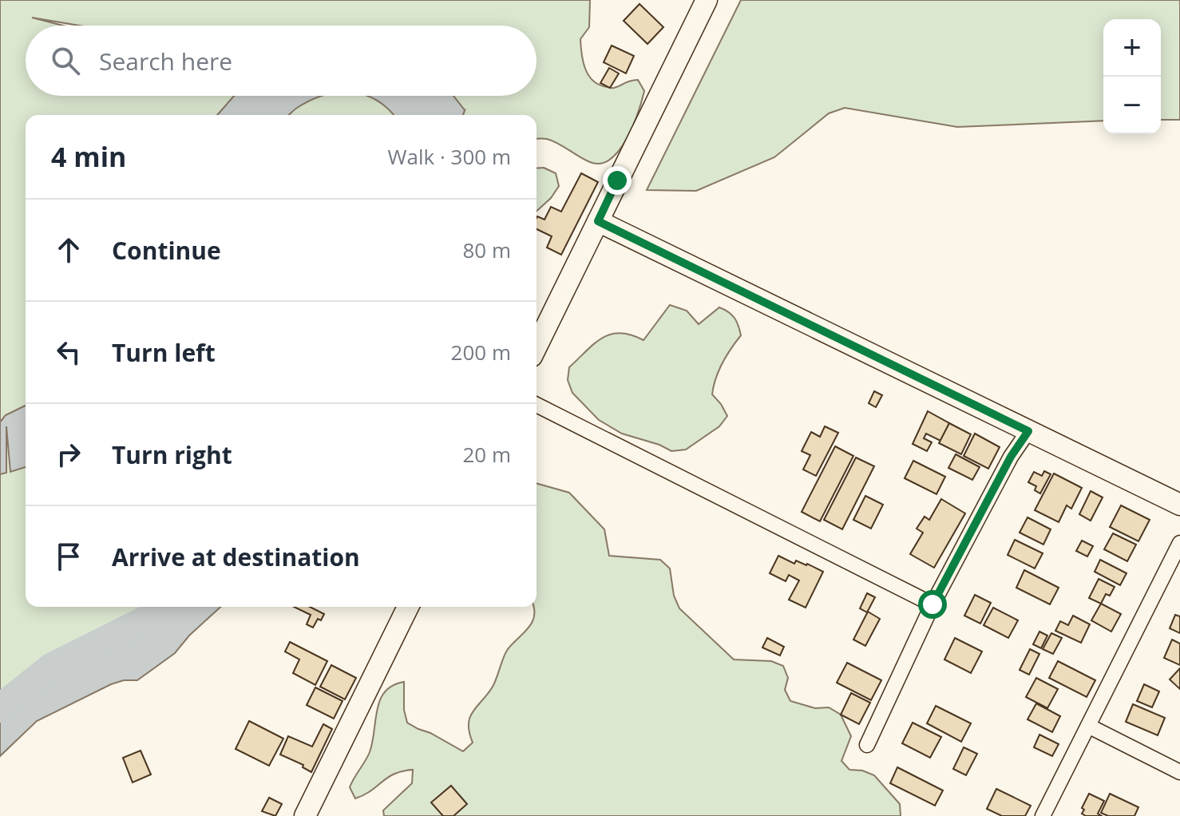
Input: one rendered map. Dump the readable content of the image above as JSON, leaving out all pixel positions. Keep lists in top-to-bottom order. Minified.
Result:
{"page":{"map_buttons":["+","−"],"search":"Search here","heading":["4 min","Walk · 300 m"],"list":[["Continue","80 m"],["Turn left","200 m"],["Turn right","20 m"],"Arrive at destination"]}}
